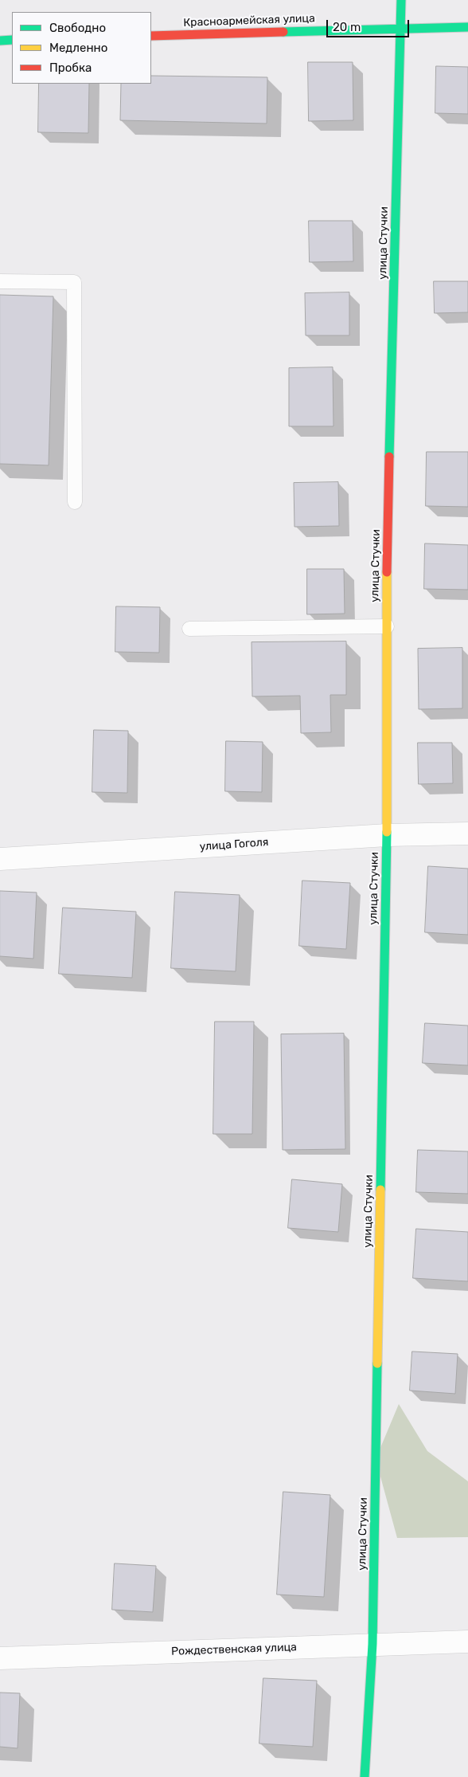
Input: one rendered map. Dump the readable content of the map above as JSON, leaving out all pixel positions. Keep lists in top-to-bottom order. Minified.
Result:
{"streets":{"street":["Красноармейская улица","улица Стучки","улица Гоголя","Рождественская улица"]},"crossings":[["Красноармейская улица","улица Стучки"],["улица Стучки","улица Гоголя"],["улица Стучки","Рождественская улица"]],"legend":["Свободно","Медленно","Пробка"],"scale_bar":"20 m"}
